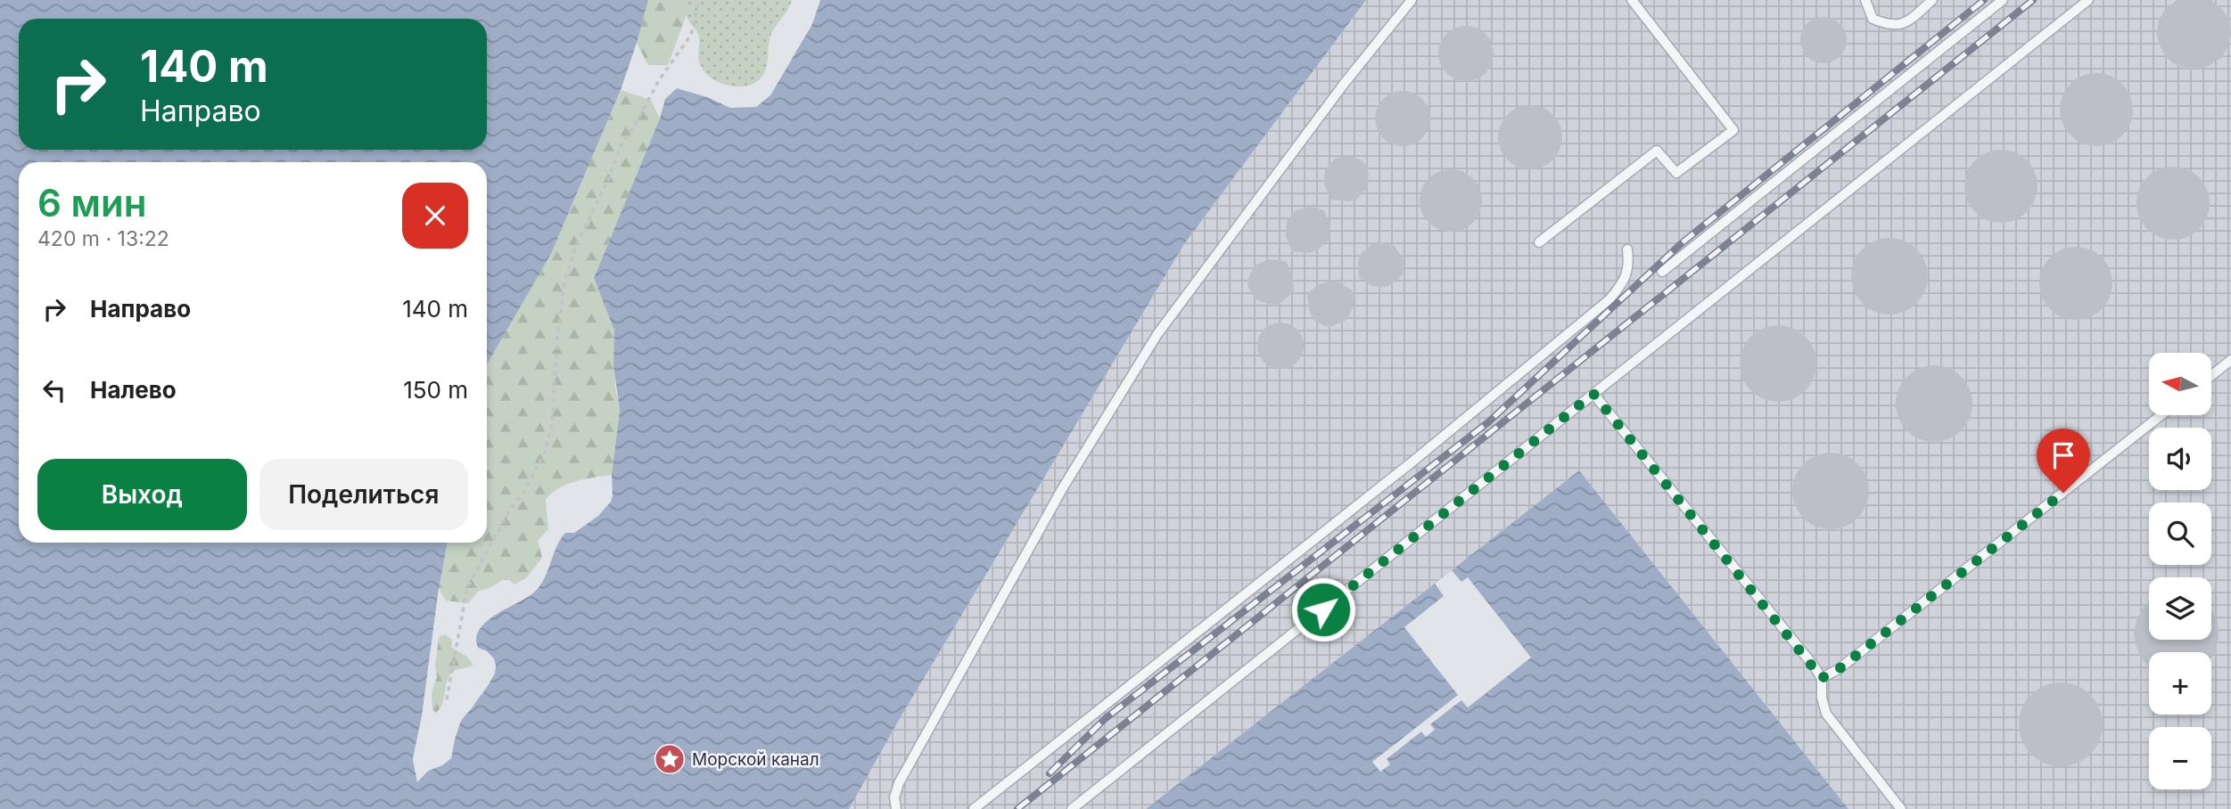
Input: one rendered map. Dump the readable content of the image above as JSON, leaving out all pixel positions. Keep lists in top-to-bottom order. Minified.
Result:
{"places":{"place":["Морской канал"]},"north":"left","page":{"turn":["140 m","Направо"],"heading":["6 мин","420 m · 13:22"],"list":[{"name":"Направо","value":"140 m"},{"name":"Налево","value":"150 m"}],"map_buttons":["+","−"],"buttons":["Выход","Поделиться"]}}
